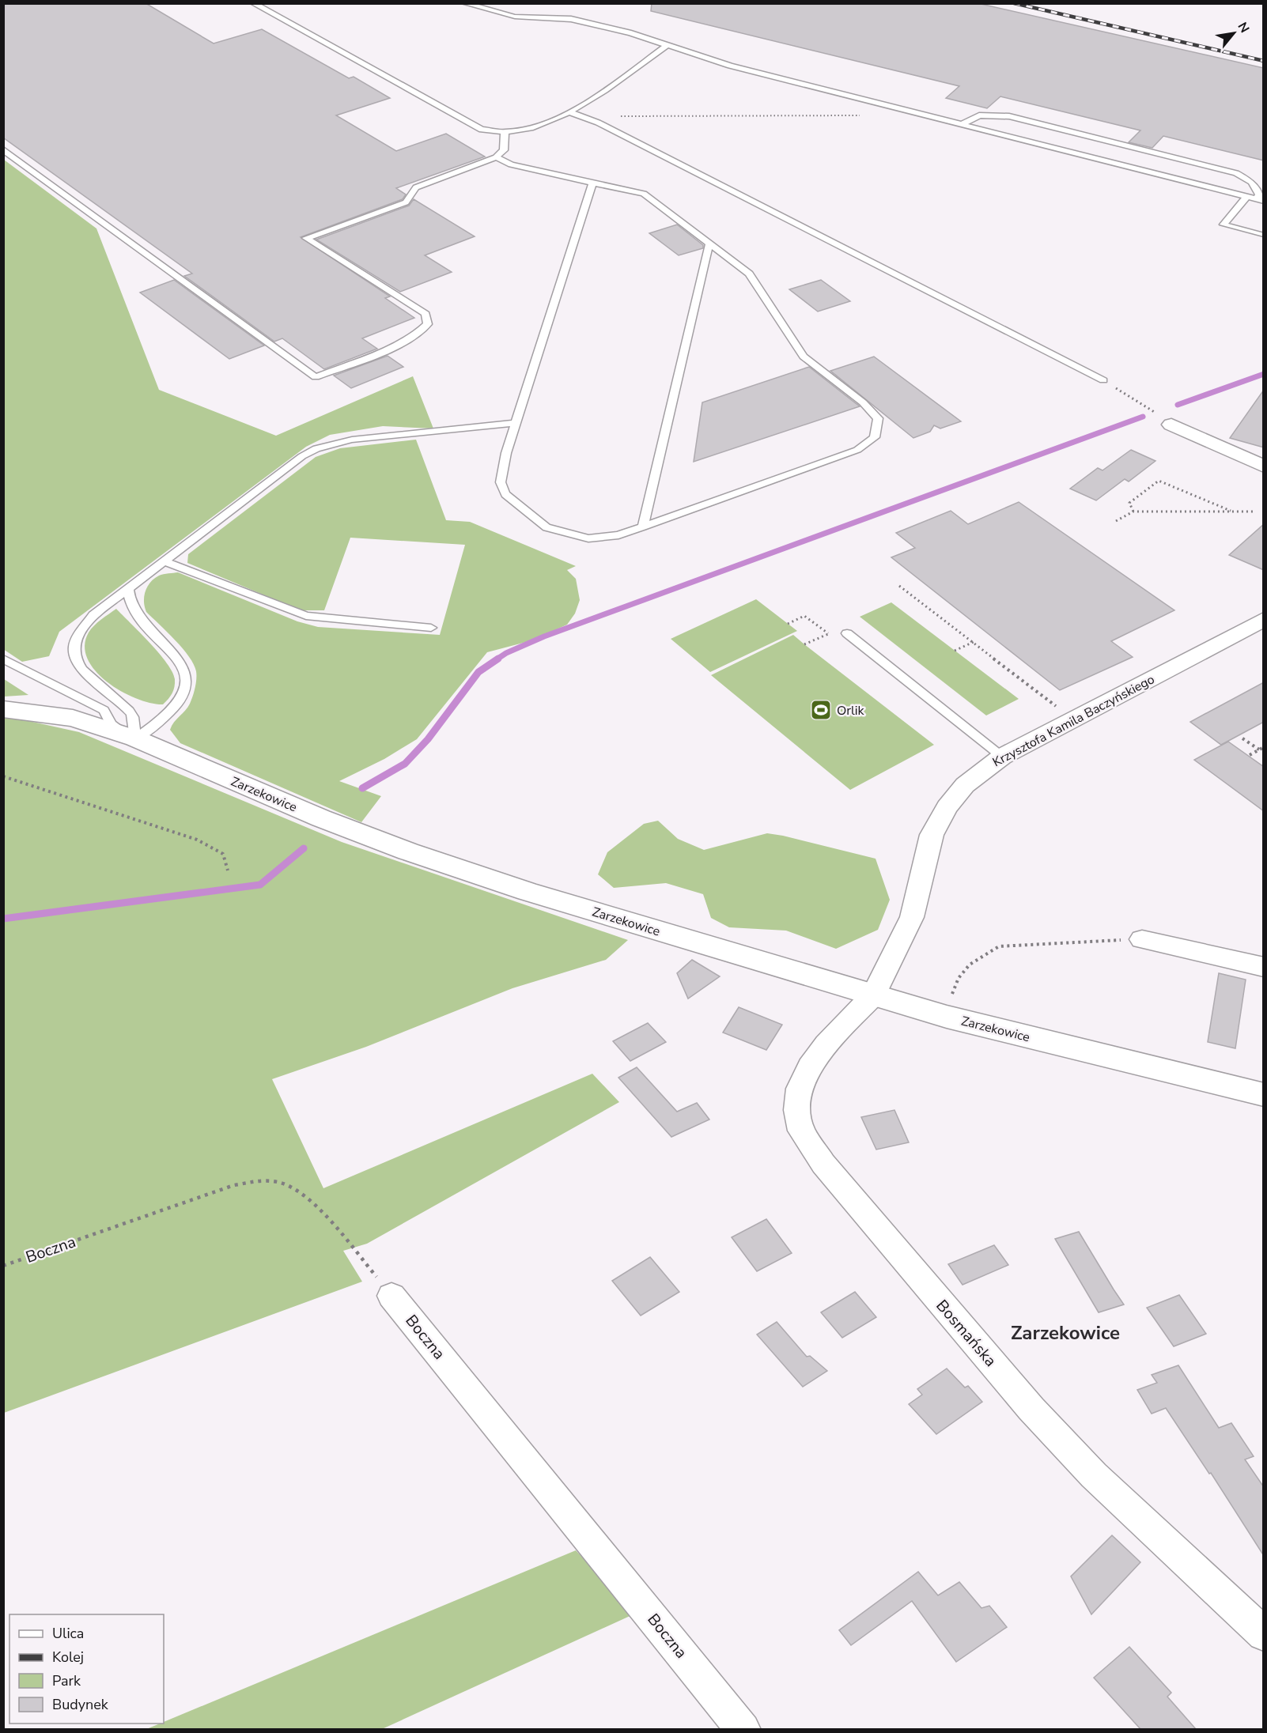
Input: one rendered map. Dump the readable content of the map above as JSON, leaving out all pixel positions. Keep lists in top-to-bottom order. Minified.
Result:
{"streets":{"street":["Krzysztofa Kamila Baczyńskiego","Zarzekowice","Boczna","Bosmańska"]},"crossings":[["Krzysztofa Kamila Baczyńskiego","Zarzekowice"],["Krzysztofa Kamila Baczyńskiego","Bosmańska"],["Zarzekowice","Bosmańska"]],"districts":["Zarzekowice"],"places":{"sports":["Orlik"]},"legend":["Ulica","Kolej","Park","Budynek"],"north":"top right"}
